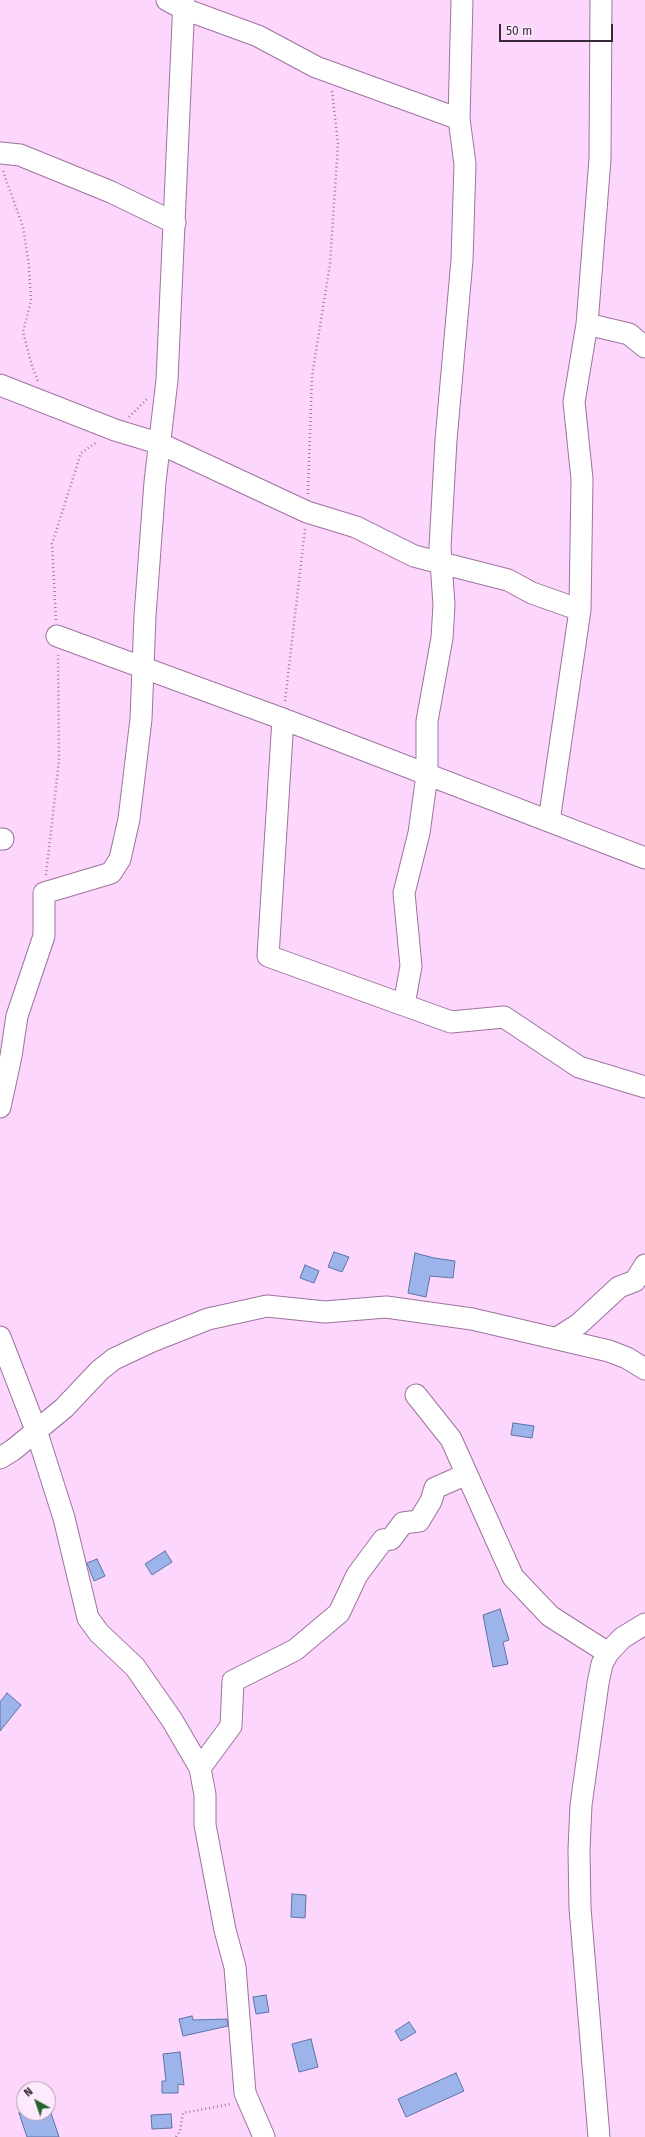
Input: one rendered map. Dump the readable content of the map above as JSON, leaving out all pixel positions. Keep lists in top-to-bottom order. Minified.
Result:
{"scale_bar":"50 m","north":"top left"}
